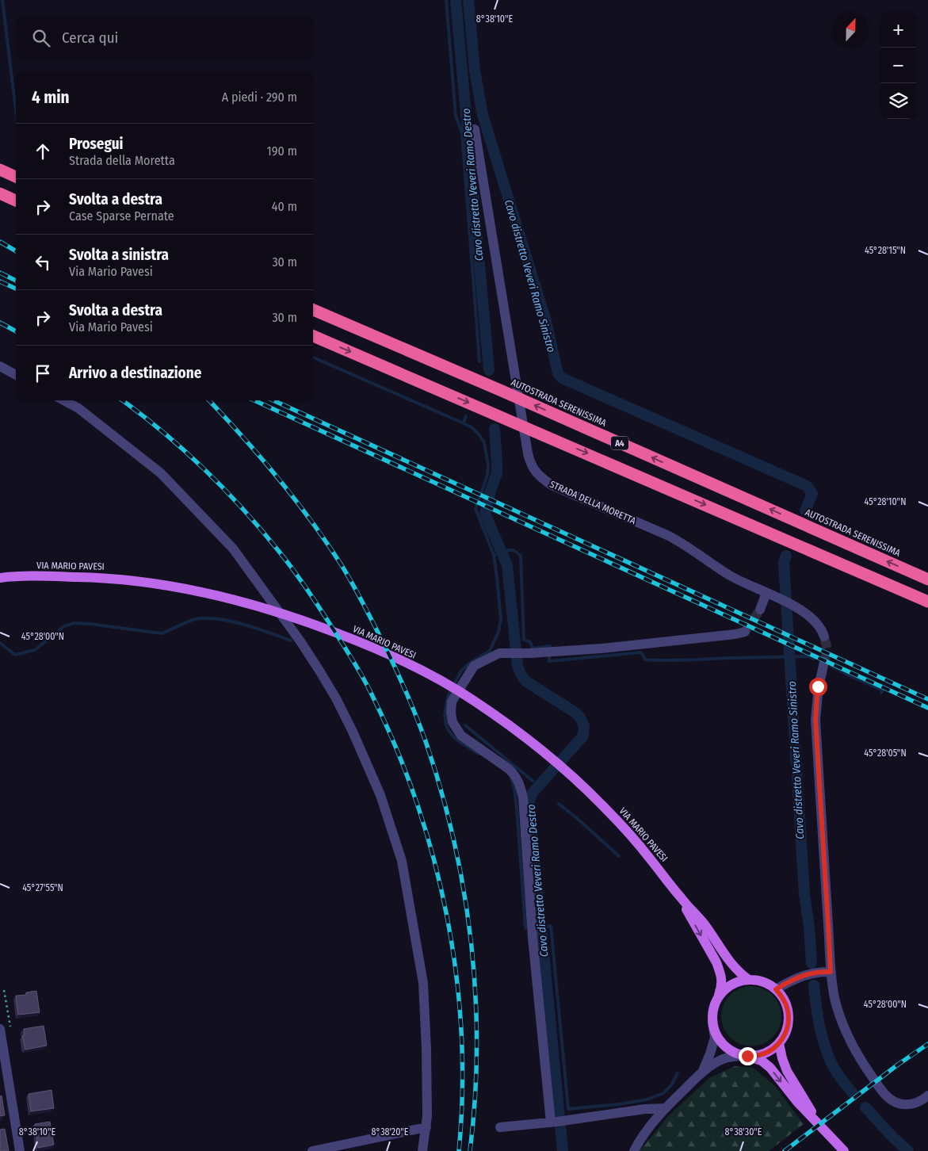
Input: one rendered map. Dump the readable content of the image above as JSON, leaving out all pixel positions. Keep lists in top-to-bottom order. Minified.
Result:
{"streets":{"highway":["AUTOSTRADA SERENISSIMA","A4"],"main road":["VIA MARIO PAVESI"],"street":["STRADA DELLA MORETTA"]},"water":["Cavo distretto Veveri Ramo Destro","Cavo distretto Veveri Ramo Sinistro"],"north":"top","page":{"map_buttons":["+","−"],"search":"Cerca qui","heading":["4 min","A piedi · 290 m"],"list":[["Prosegui","Strada della Moretta","190 m"],["Svolta a destra","Case Sparse Pernate","40 m"],["Svolta a sinistra","Via Mario Pavesi","30 m"],["Svolta a destra","Via Mario Pavesi","30 m"],"Arrivo a destinazione"]},"coordinates":["8°38'10\"E","45°28'15\"N","45°28'10\"N","45°28'00\"N","45°28'05\"N","45°27'55\"N","8°38'20\"E","8°38'30\"E"]}
